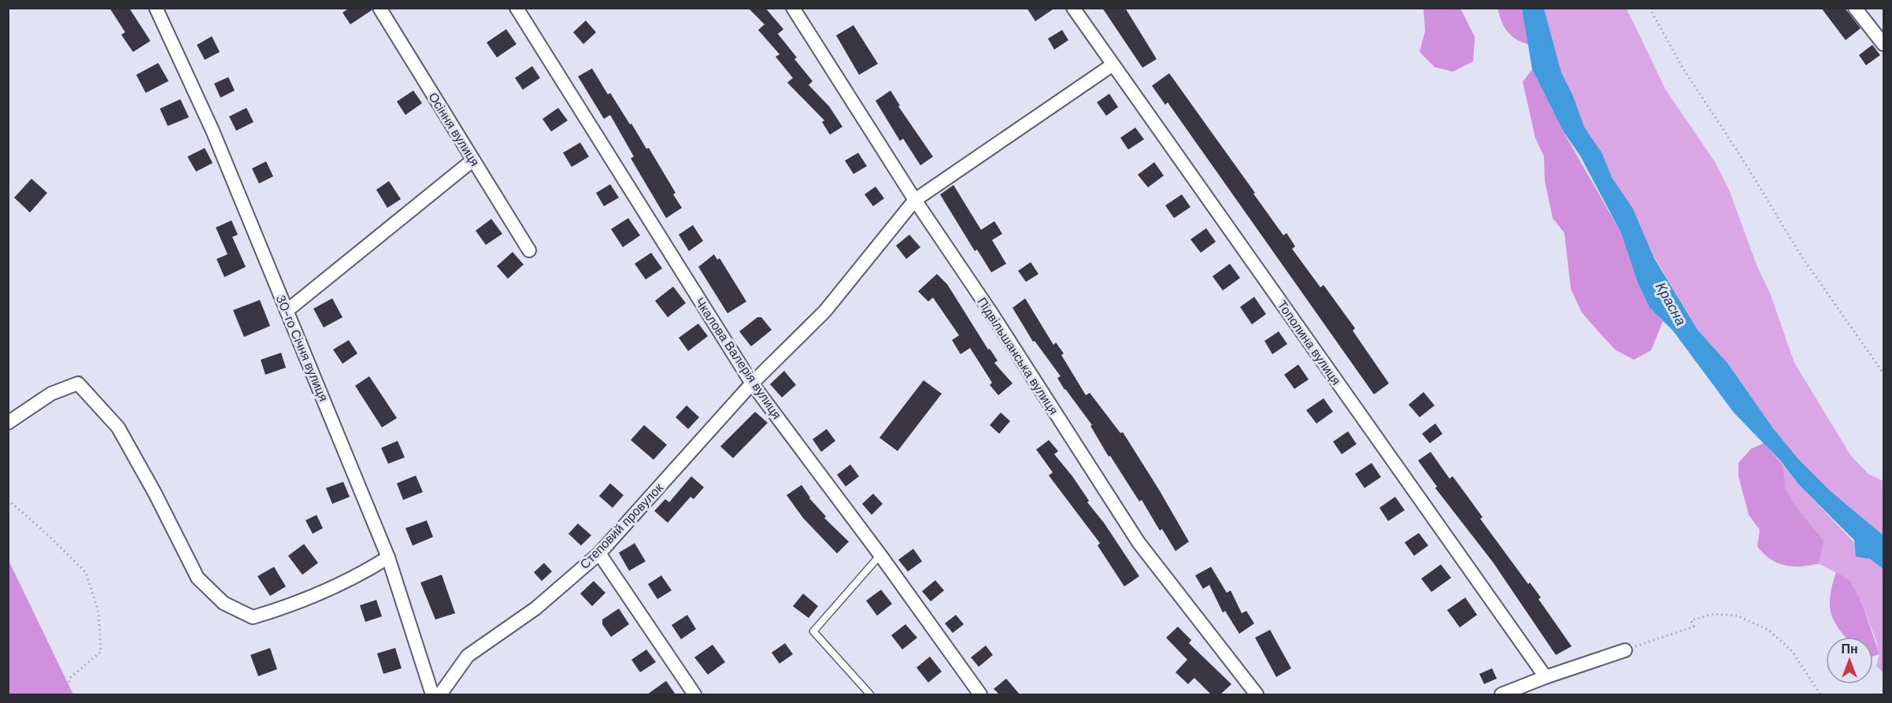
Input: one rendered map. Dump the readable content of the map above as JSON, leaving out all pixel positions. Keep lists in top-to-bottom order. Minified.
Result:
{"streets":{"street":["Осіння вулиця","Тополина вулиця","30-го Січня вулиця","Підвільшанська вулиця","Чкалова Валерія вулиця","Степовий провулок"]},"crossings":[["Тополина вулиця","Степовий провулок"],["Підвільшанська вулиця","Степовий провулок"],["Чкалова Валерія вулиця","Степовий провулок"]],"water":["Красна"],"north":"top"}
